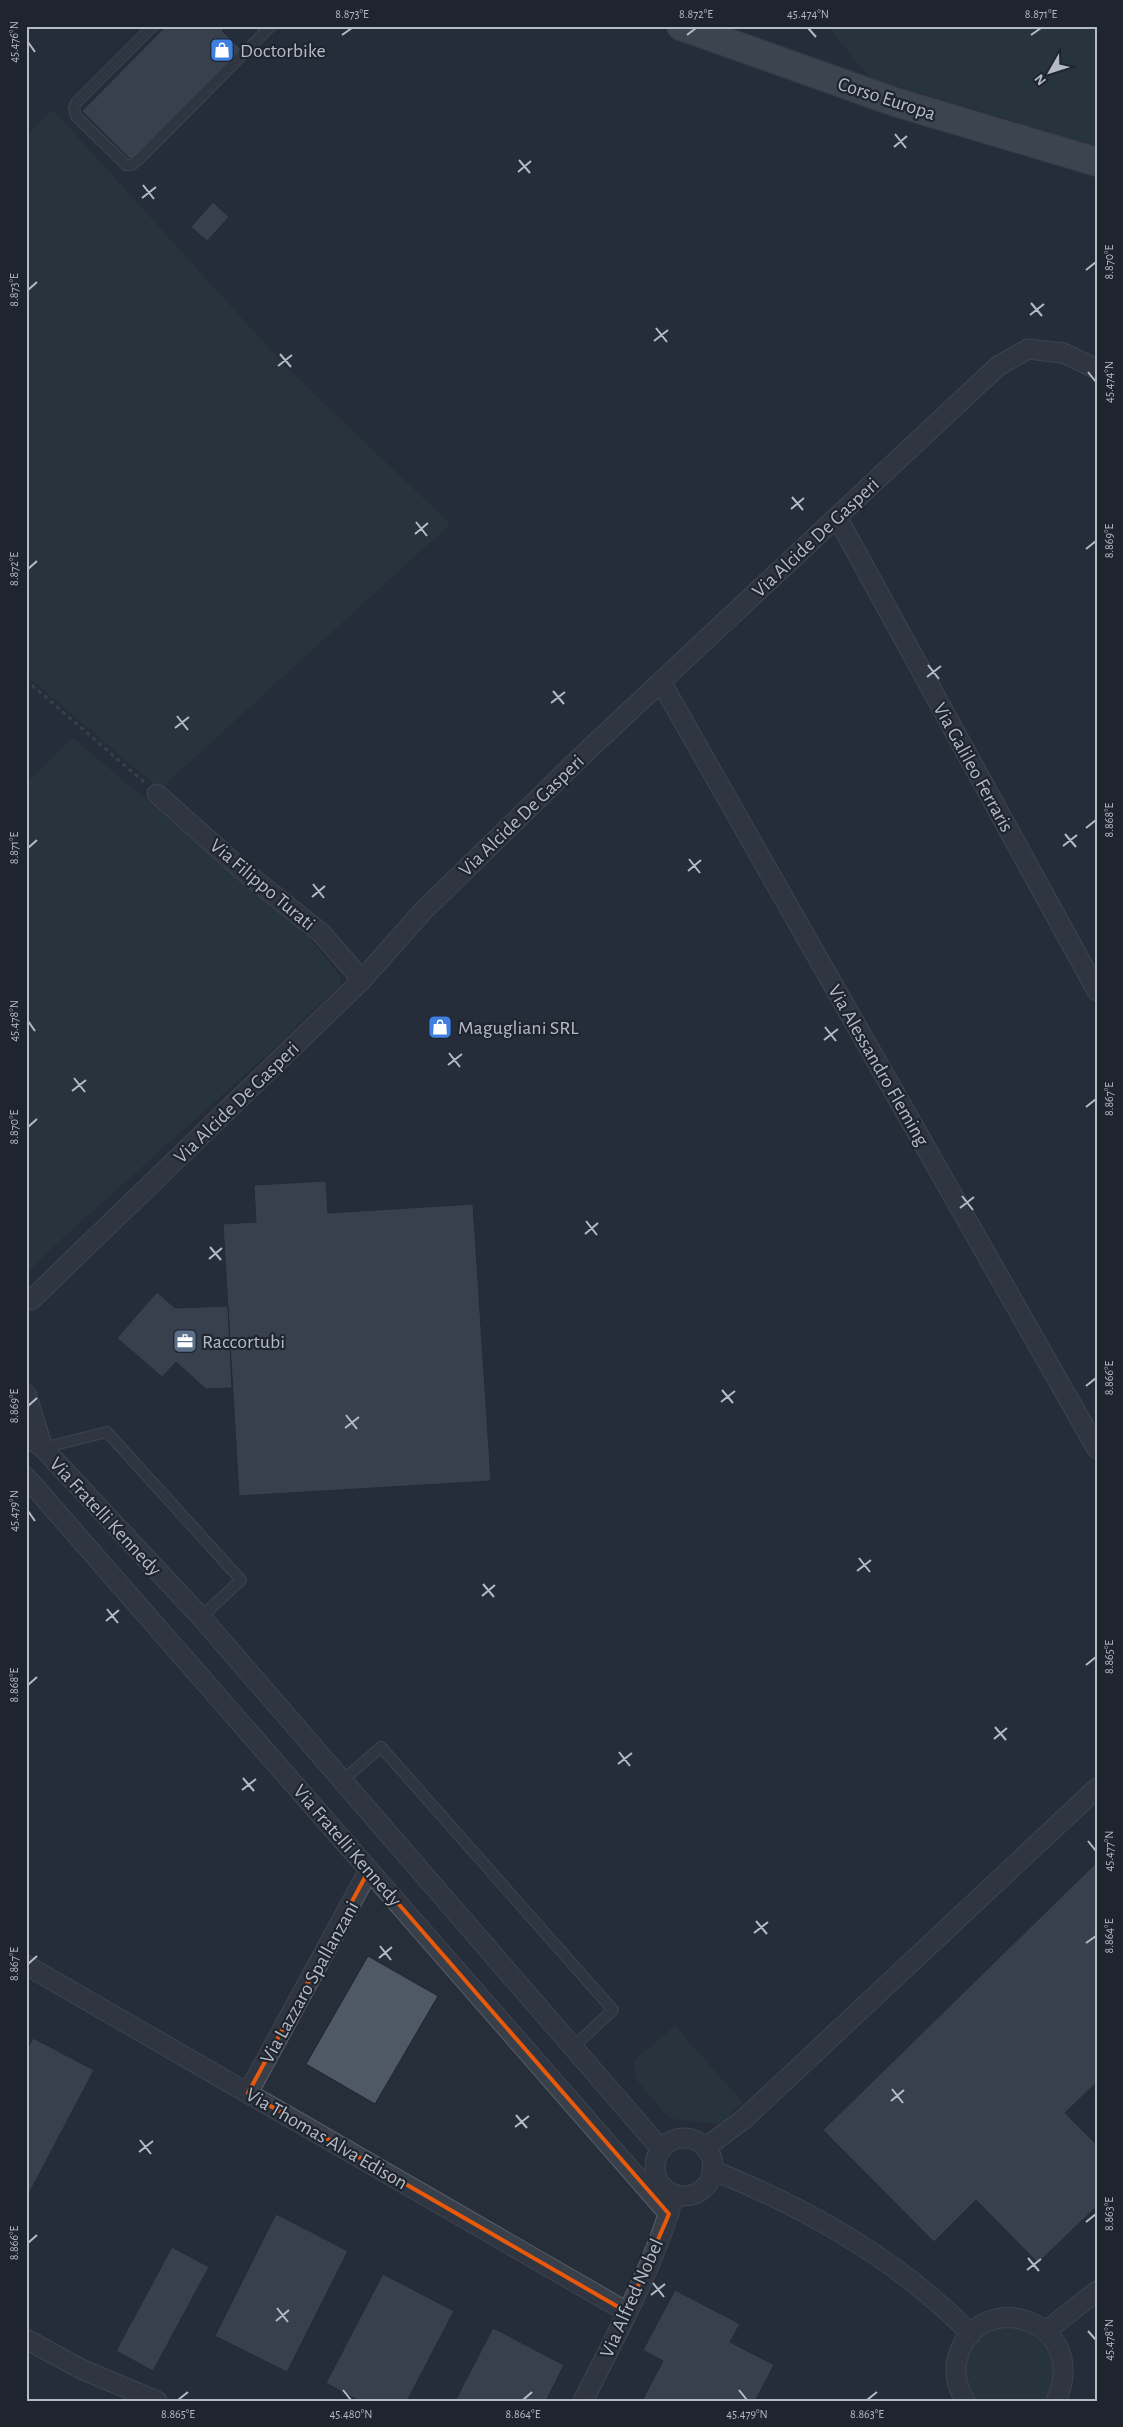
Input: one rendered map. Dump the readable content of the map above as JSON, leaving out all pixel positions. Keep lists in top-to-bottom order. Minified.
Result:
{"streets":{"main road":["Corso Europa"],"street":["Via Alcide De Gasperi","Via Galileo Ferraris","Via Filippo Turati","Via Alessandro Fleming","Via Fratelli Kennedy","Via Lazzaro Spallanzani","Via Thomas Alva Edison","Via Alfred Nobel"]},"crossings":[["Via Alcide De Gasperi","Via Galileo Ferraris"],["Via Alcide De Gasperi","Via Filippo Turati"],["Via Alcide De Gasperi","Via Alessandro Fleming"],["Via Fratelli Kennedy","Via Lazzaro Spallanzani"],["Via Fratelli Kennedy","Via Alfred Nobel"],["Via Lazzaro Spallanzani","Via Thomas Alva Edison"],["Via Thomas Alva Edison","Via Alfred Nobel"]],"places":{"shop":["Doctorbike","Magugliani SRL"],"office":["Raccortubi"]},"north":"bottom left","coordinates":["8.873°E","8.872°E","45.474°N","8.871°E","45.476°N","8.870°E","8.869°E","8.868°E","45.478°N","8.867°E","8.866°E","45.479°N","8.865°E","45.477°N","8.864°E","8.863°E","45.480°N"]}
